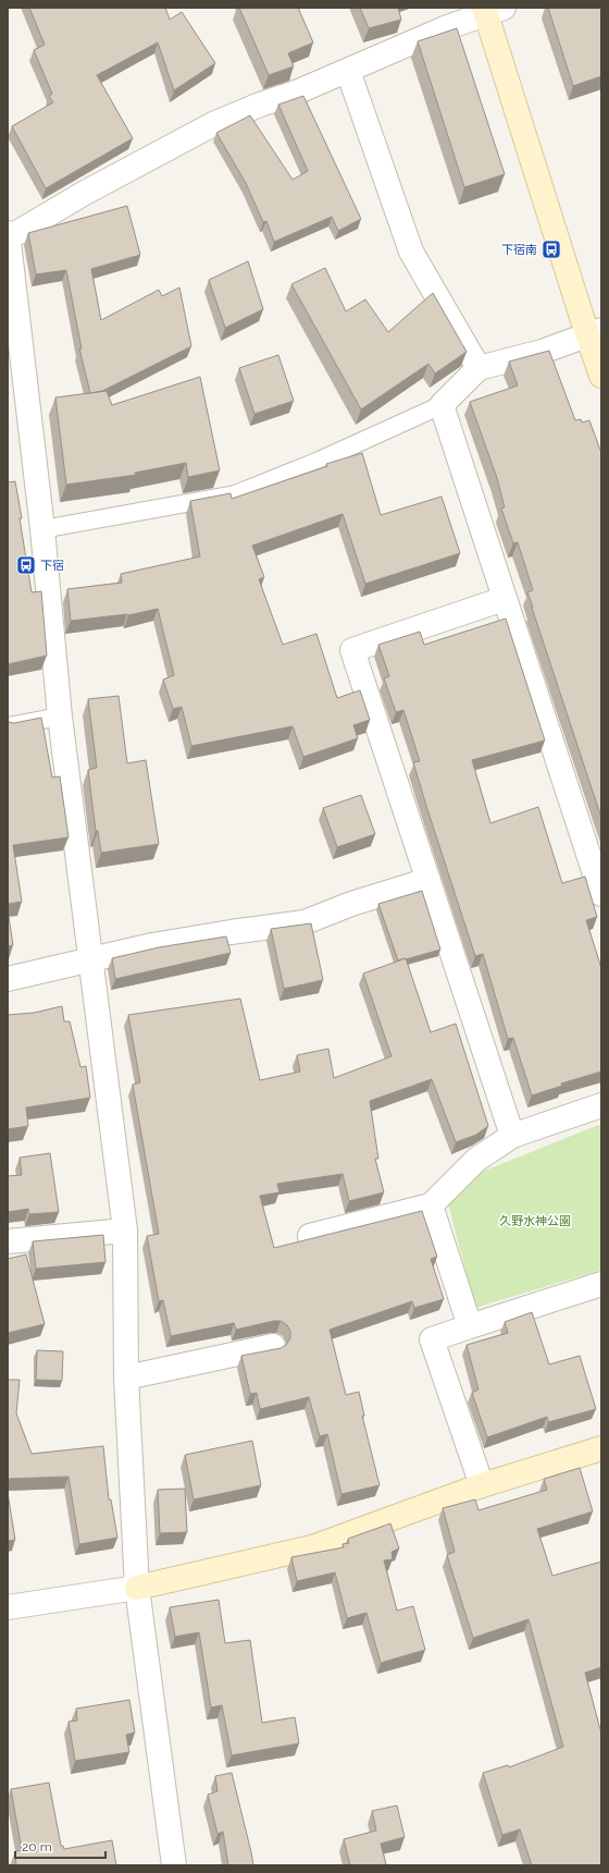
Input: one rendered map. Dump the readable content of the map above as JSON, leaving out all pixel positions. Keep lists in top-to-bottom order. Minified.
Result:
{"parks":["久野水神公園"],"places":{"bus stop":["下宿南","下宿"]},"scale_bar":"20 m"}
